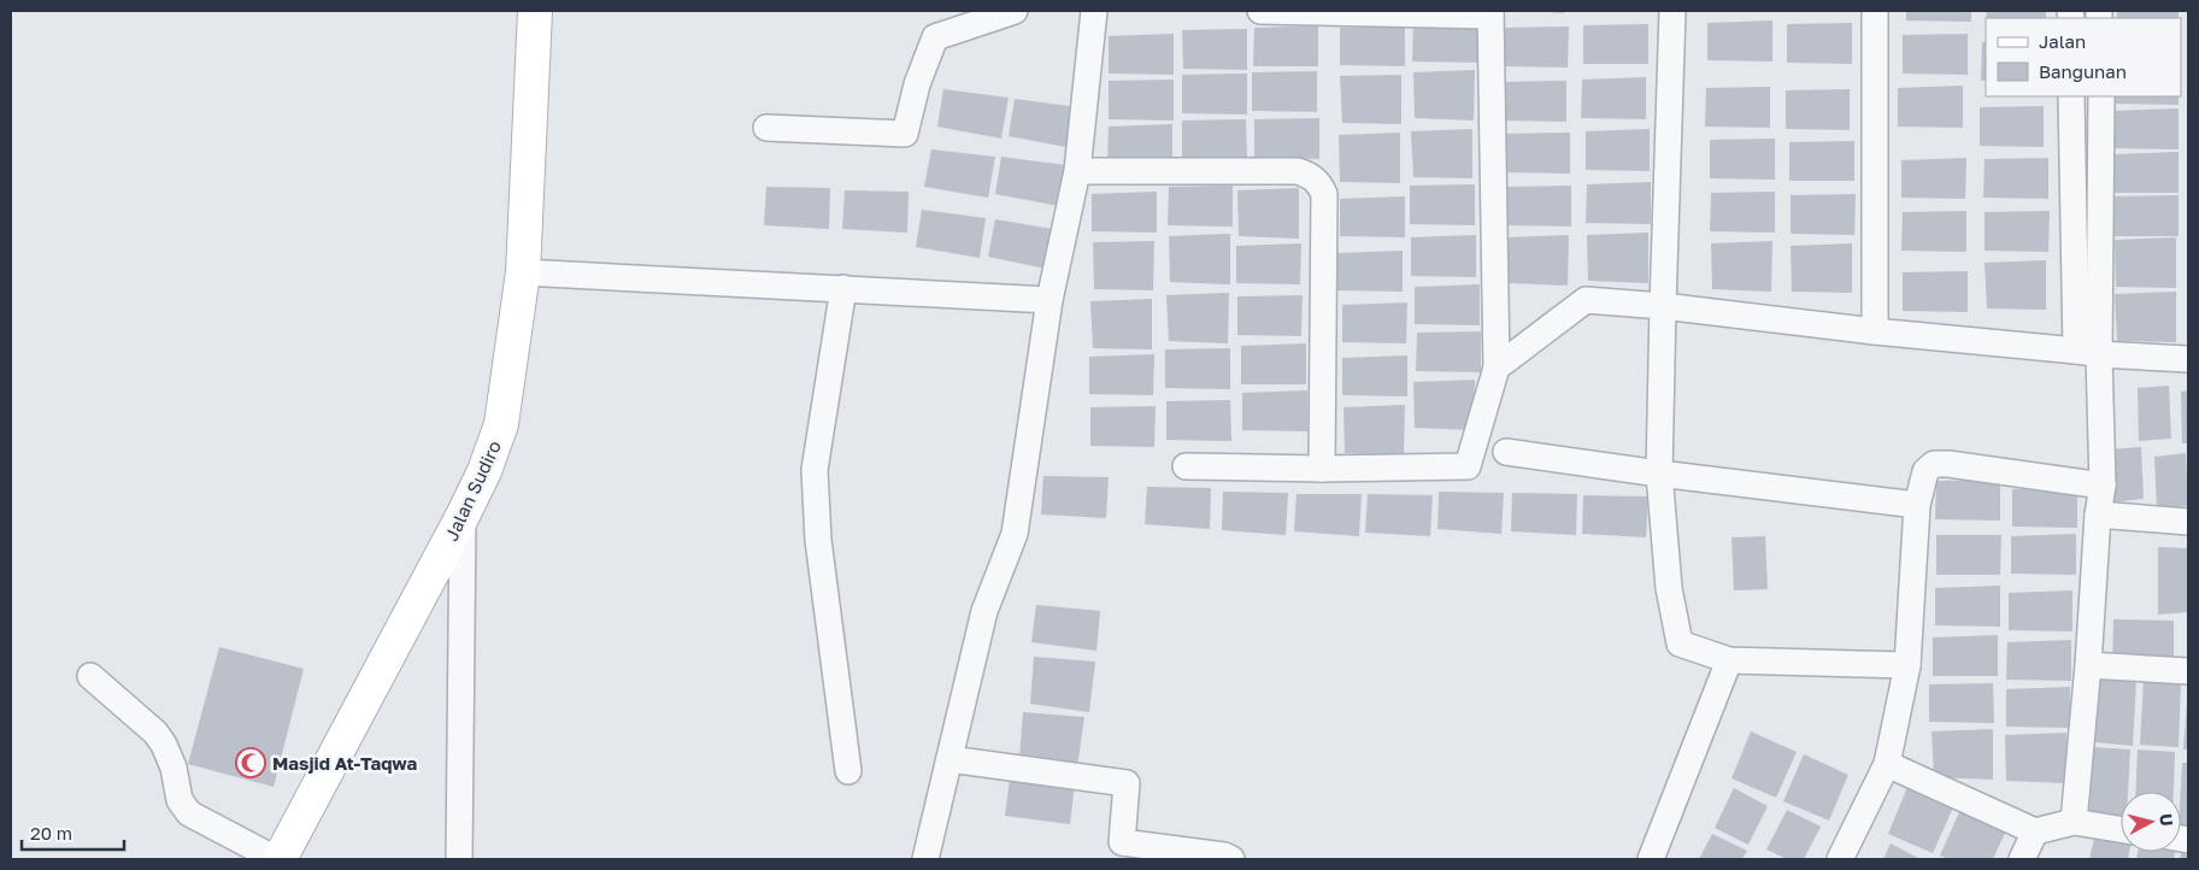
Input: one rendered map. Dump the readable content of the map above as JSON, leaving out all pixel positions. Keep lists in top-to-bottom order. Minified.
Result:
{"streets":{"street":["Jalan Sudiro"]},"places":{"mosque":["Masjid At-Taqwa"]},"legend":["Jalan","Bangunan"],"scale_bar":"20 m","north":"right"}
